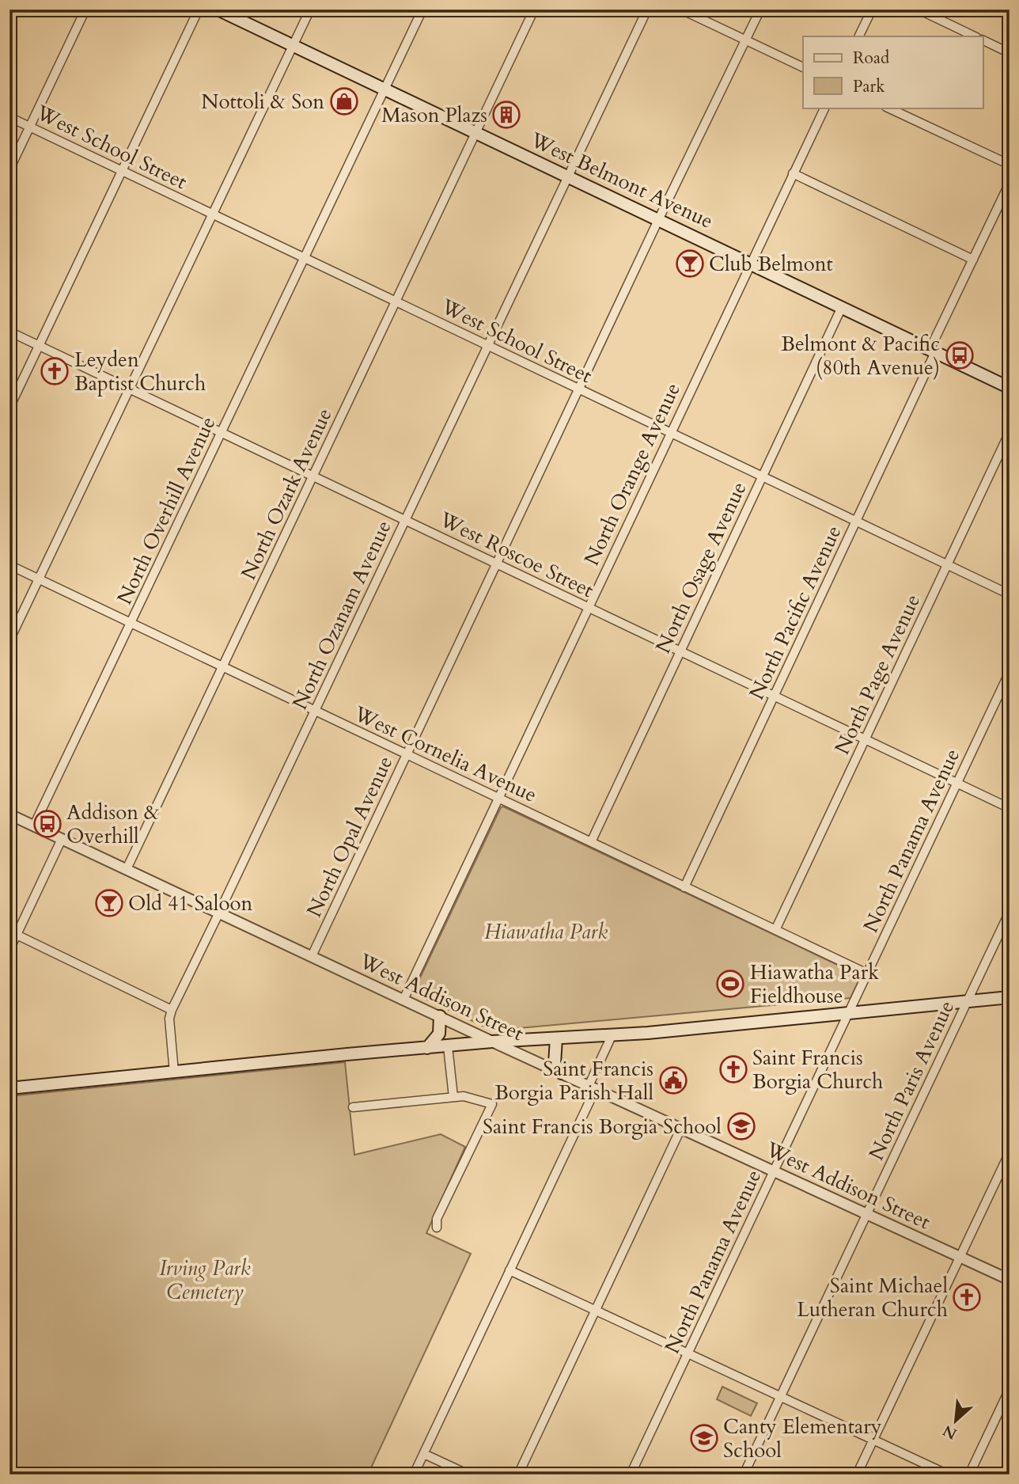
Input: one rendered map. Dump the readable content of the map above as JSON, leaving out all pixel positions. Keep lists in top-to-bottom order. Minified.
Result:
{"streets":{"main road":["West Belmont Avenue"],"street":["West School Street","North Orange Avenue","North Ozark Avenue","North Overhill Avenue","West Roscoe Street","North Osage Avenue","North Pacific Avenue","North Ozanam Avenue","North Page Avenue","West Cornelia Avenue","North Opal Avenue","North Panama Avenue","West Addison Street","North Paris Avenue"]},"crossings":[["West School Street","North Orange Avenue"],["West School Street","North Ozark Avenue"],["West School Street","North Overhill Avenue"],["West School Street","North Osage Avenue"],["West School Street","North Pacific Avenue"],["West School Street","North Ozanam Avenue"],["West School Street","North Page Avenue"],["West School Street","North Opal Avenue"],["West Belmont Avenue","North Orange Avenue"],["West Belmont Avenue","North Ozark Avenue"],["West Belmont Avenue","North Overhill Avenue"],["West Belmont Avenue","North Osage Avenue"],["West Belmont Avenue","North Pacific Avenue"],["West Belmont Avenue","North Ozanam Avenue"],["West Belmont Avenue","North Opal Avenue"],["North Orange Avenue","West Roscoe Street"],["North Orange Avenue","West Cornelia Avenue"],["North Orange Avenue","West Addison Street"],["North Ozark Avenue","West Roscoe Street"],["North Ozark Avenue","West Cornelia Avenue"],["North Ozark Avenue","West Addison Street"],["North Overhill Avenue","West Roscoe Street"],["North Overhill Avenue","West Cornelia Avenue"],["North Overhill Avenue","West Addison Street"],["West Roscoe Street","North Osage Avenue"],["West Roscoe Street","North Pacific Avenue"],["West Roscoe Street","North Ozanam Avenue"],["West Roscoe Street","North Page Avenue"],["West Roscoe Street","North Opal Avenue"],["West Roscoe Street","North Panama Avenue"],["North Osage Avenue","West Cornelia Avenue"],["North Pacific Avenue","West Cornelia Avenue"],["North Ozanam Avenue","West Cornelia Avenue"],["North Ozanam Avenue","West Addison Street"],["North Page Avenue","West Cornelia Avenue"],["West Cornelia Avenue","North Opal Avenue"],["West Cornelia Avenue","North Panama Avenue"],["North Opal Avenue","West Addison Street"],["North Panama Avenue","West Addison Street"],["West Addison Street","North Paris Avenue"]],"parks":["Hiawatha Park","Irving Park Cemetery"],"places":{"shop":["Nottoli & Son"],"building":["Mason Plazs"],"bar":["Club Belmont","Old 41 Saloon"],"bus stop":["Belmont & Pacific (80th Avenue)","Addison & Overhill"],"church":["Leyden Baptist Church","Saint Francis Borgia Church","Saint Michael Lutheran Church"],"sports":["Hiawatha Park Fieldhouse"],"public building":["Saint Francis Borgia Parish Hall"],"school or university":["Saint Francis Borgia School","Canty Elementary School"]},"legend":["Road","Park"],"north":"bottom left"}
